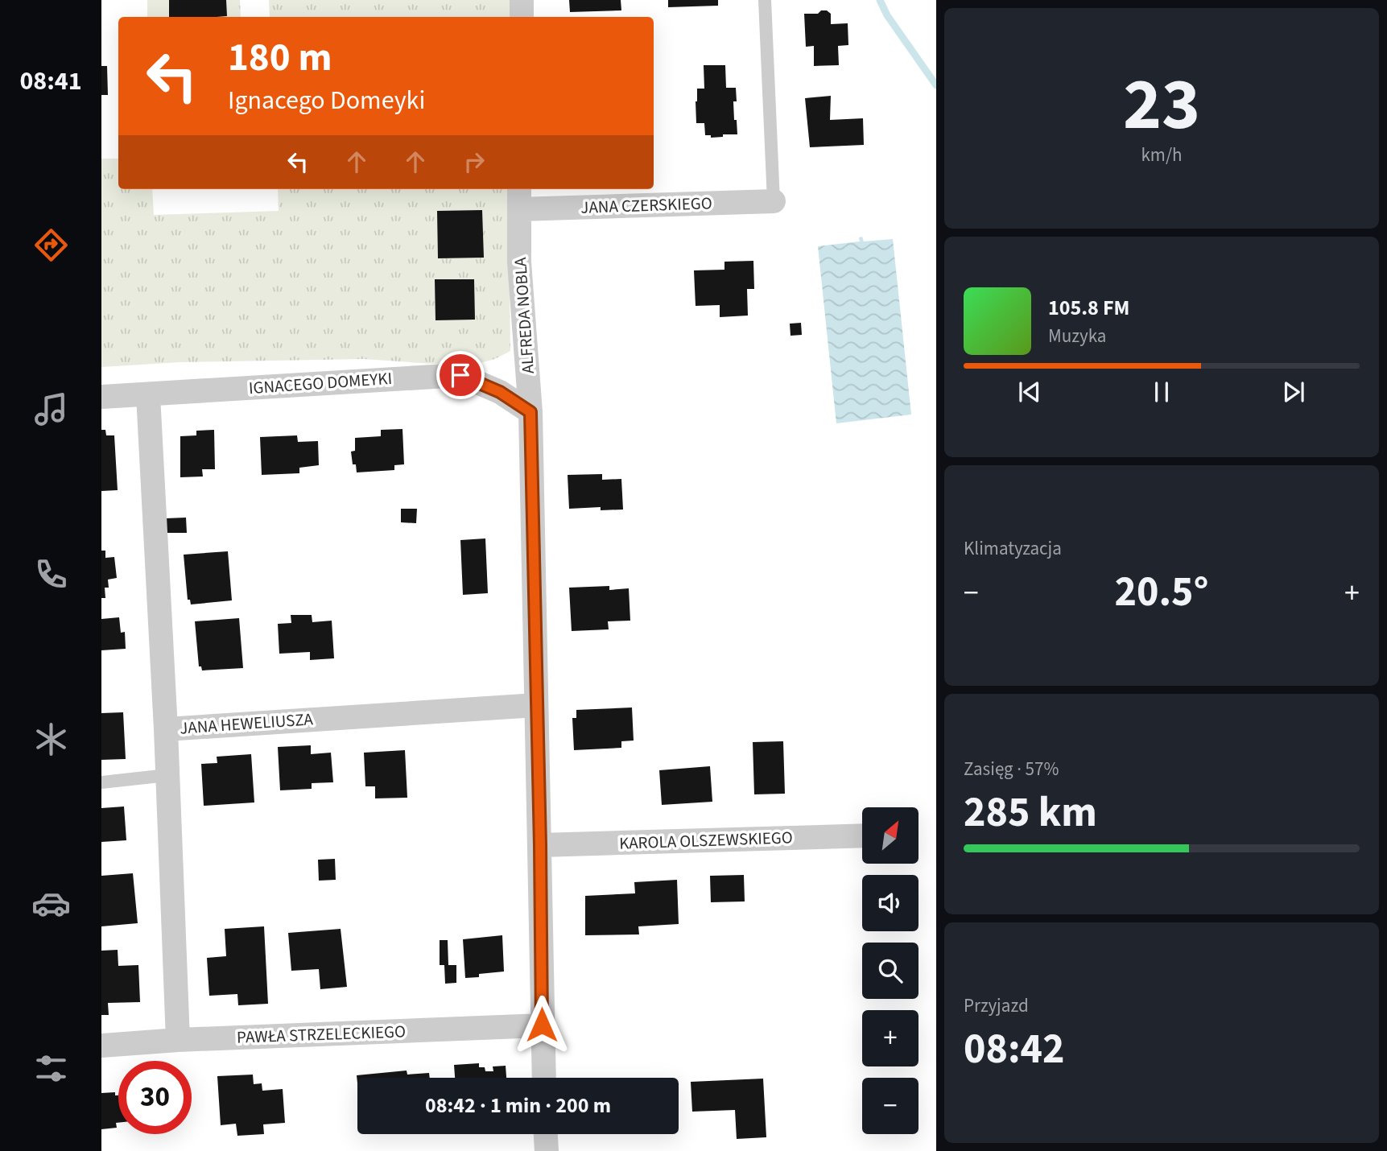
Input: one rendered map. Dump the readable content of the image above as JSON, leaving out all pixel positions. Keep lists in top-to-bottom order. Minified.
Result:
{"streets":{"street":["JANA CZERSKIEGO","ALFREDA NOBLA","IGNACEGO DOMEYKI","JANA HEWELIUSZA","KAROLA OLSZEWSKIEGO","PAWŁA STRZELECKIEGO"]},"crossings":[["JANA CZERSKIEGO","ALFREDA NOBLA"],["ALFREDA NOBLA","IGNACEGO DOMEYKI"],["ALFREDA NOBLA","JANA HEWELIUSZA"],["ALFREDA NOBLA","KAROLA OLSZEWSKIEGO"],["ALFREDA NOBLA","PAWŁA STRZELECKIEGO"],["JANA HEWELIUSZA","PAWŁA STRZELECKIEGO"]],"north":"top right","page":{"tabs":"08:41","tile":[["23","km/h"],"Klimatyzacja",["Zasięg · 57%","285 km"],["Przyjazd","08:42"]],"turn":["180 m","Ignacego Domeyki"],"song":["105.8 FM","Muzyka"],"heat":["−","20.5°","+"],"map_buttons":["+","−"],"limit":"30","trip":"08:42 · 1 min · 200 m"}}
